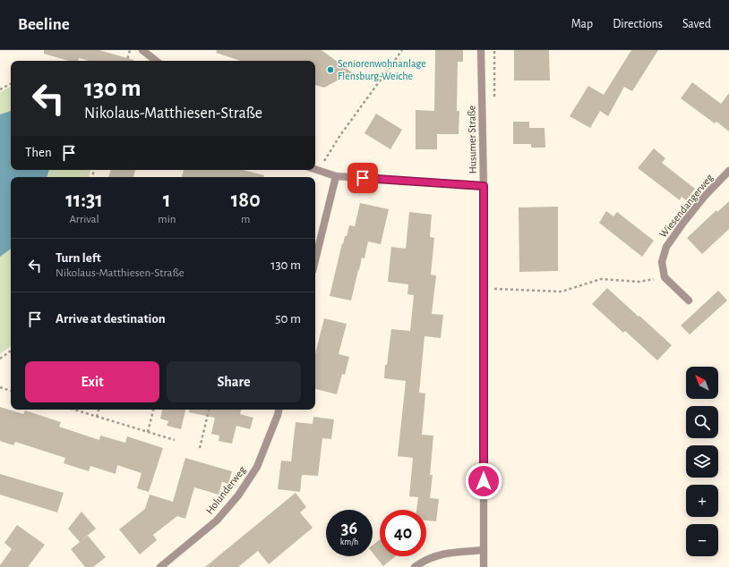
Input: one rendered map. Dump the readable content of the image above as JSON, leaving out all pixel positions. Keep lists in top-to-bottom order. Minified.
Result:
{"streets":{"street":["Husumer Straße","Wiesendangerweg","Holunderweg"]},"places":["Seniorenwohnanlage Flensburg-Weiche"],"north":"top left","page":{"header":"Beeline","nav":["Map","Directions","Saved"],"turn":["130 m","Nikolaus-Matthiesen-Straße"],"then":"Then","eta":["11:31","Arrival","1","min","180","m"],"list":[{"name":"Turn left","note":"Nikolaus-Matthiesen-Straße","value":"130 m"},{"name":"Arrive at destination","value":"50 m"}],"buttons":["Exit","Share"],"map_buttons":["+","−"],"speed":"36 km/h","limit":"40"}}
